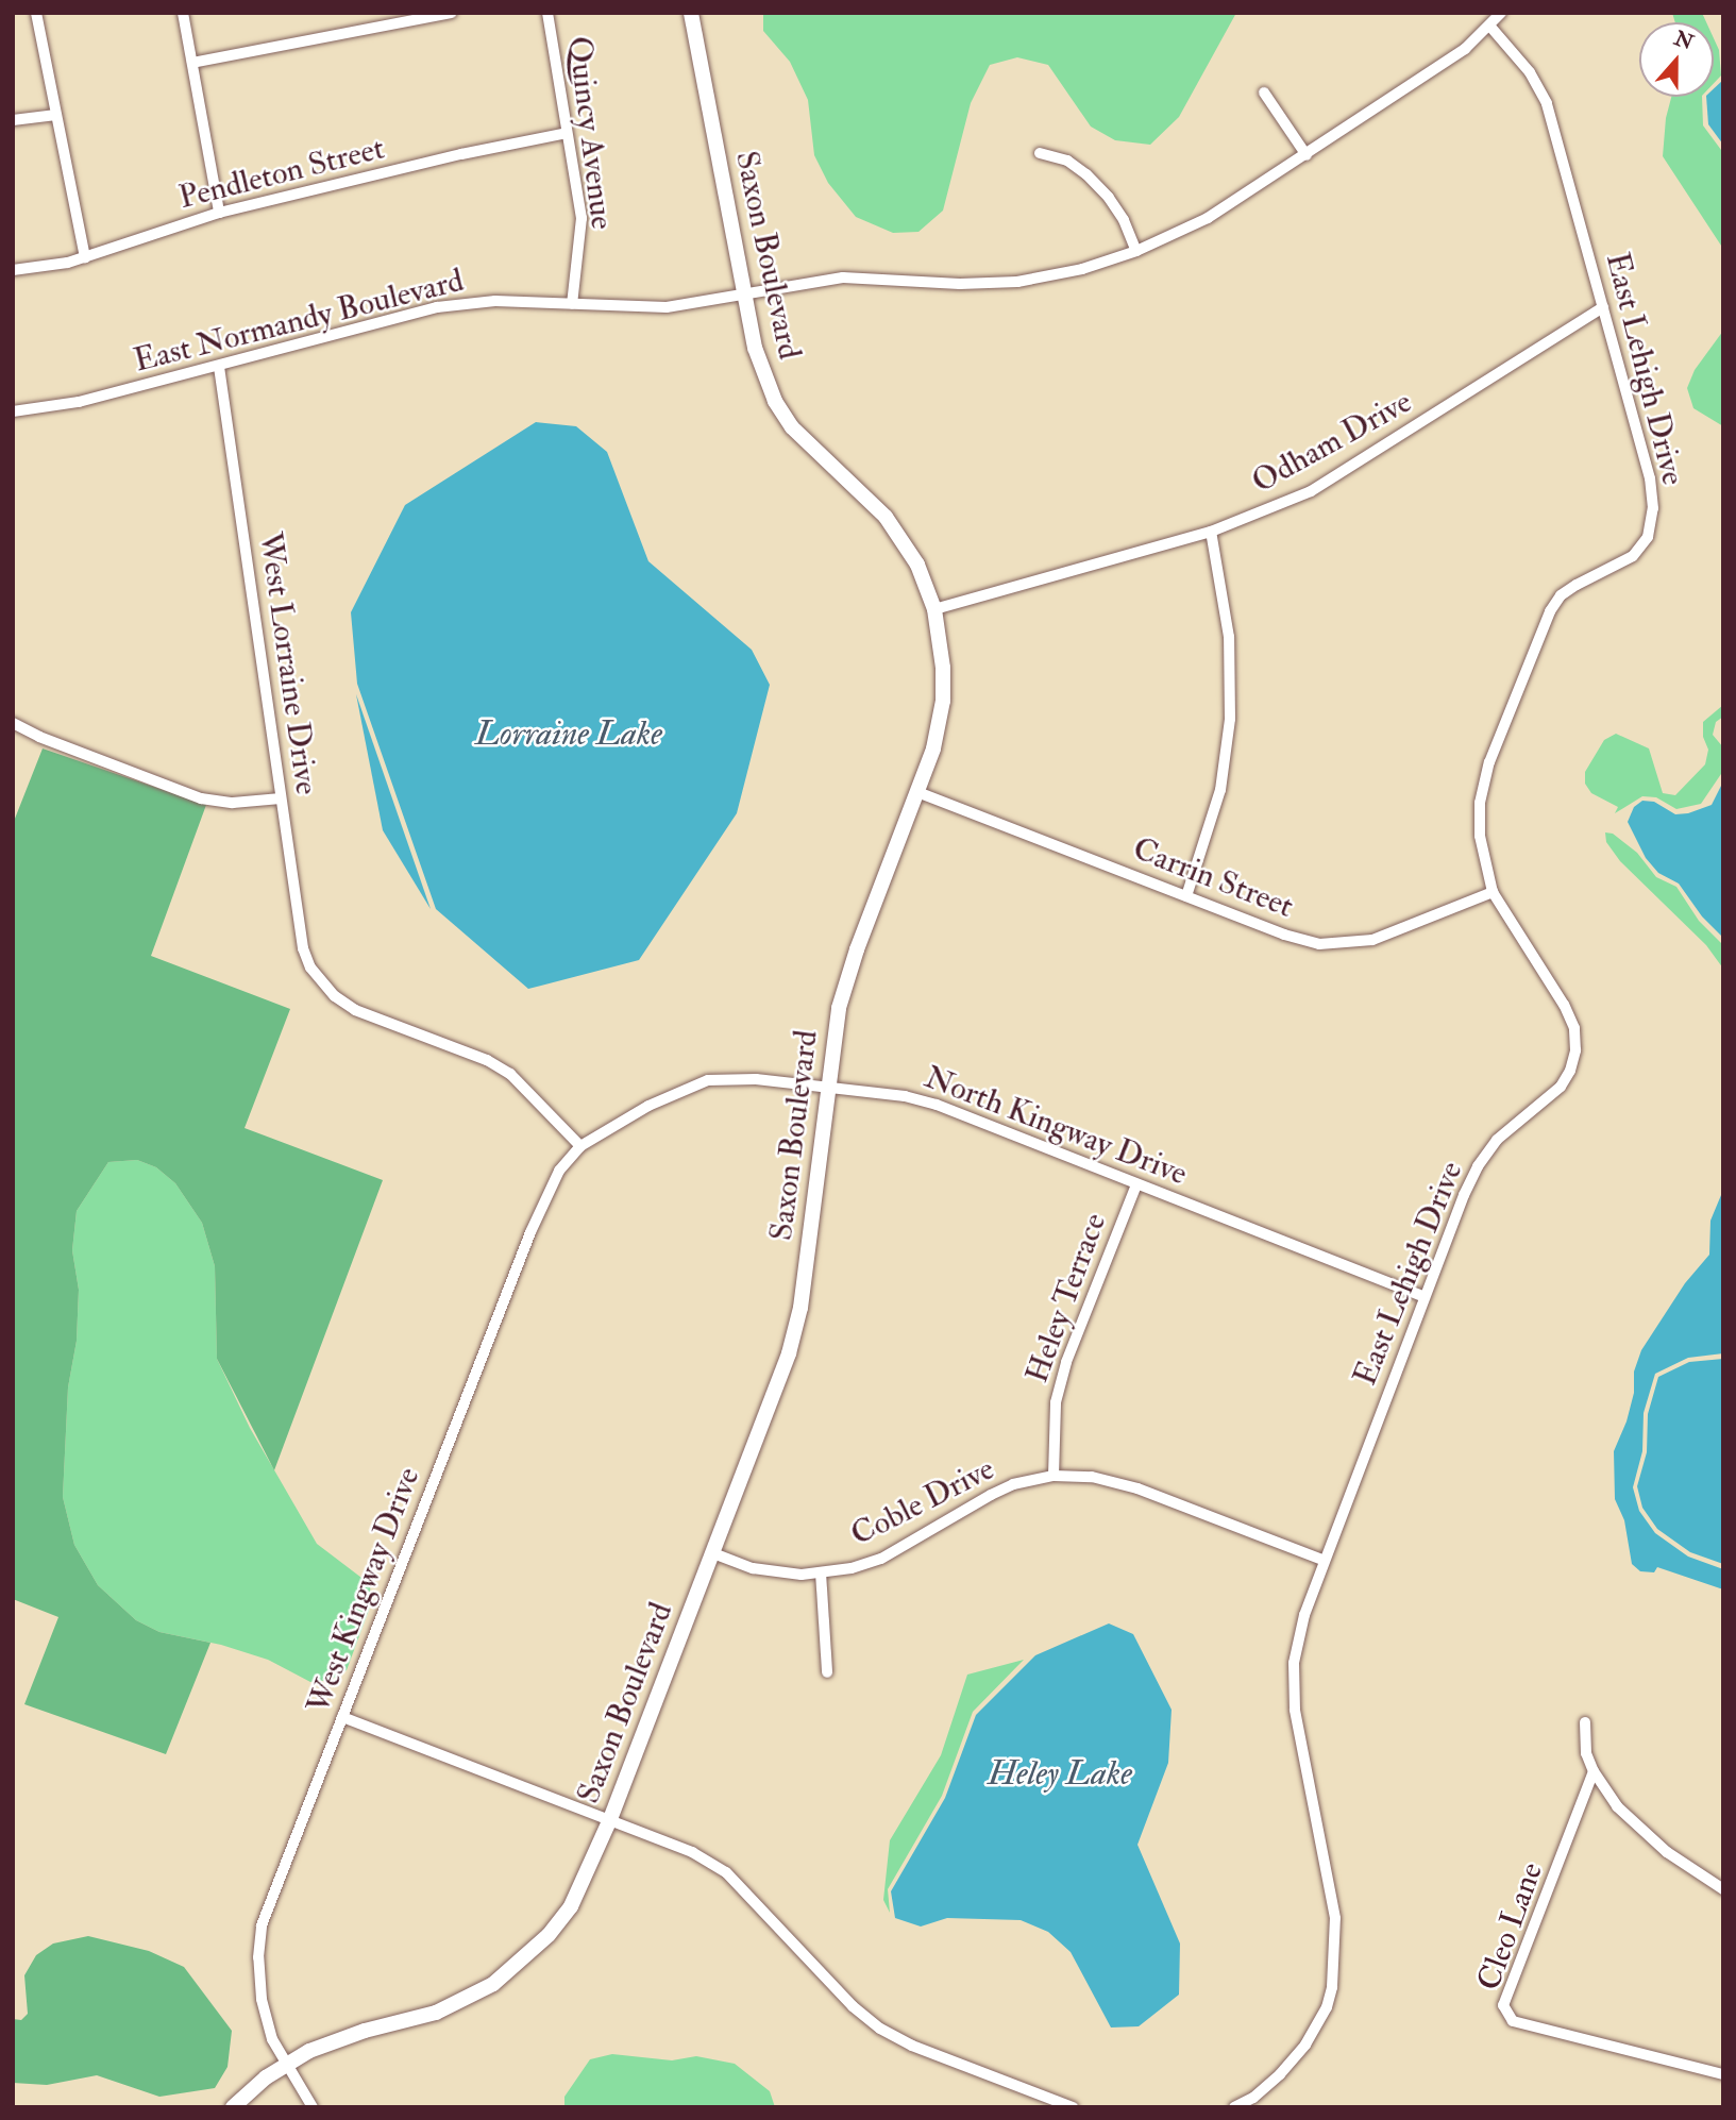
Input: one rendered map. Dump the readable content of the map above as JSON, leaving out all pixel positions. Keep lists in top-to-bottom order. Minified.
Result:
{"streets":{"main road":["Saxon Boulevard"],"street":["Quincy Avenue","Pendleton Street","East Normandy Boulevard","East Lehigh Drive","Odham Drive","West Lorraine Drive","Carrin Street","North Kingway Drive","Heley Terrace","Coble Drive","West Kingway Drive","Cleo Lane"]},"crossings":[["Quincy Avenue","Pendleton Street"],["Quincy Avenue","East Normandy Boulevard"],["Saxon Boulevard","East Normandy Boulevard"],["Saxon Boulevard","Odham Drive"],["Saxon Boulevard","Carrin Street"],["Saxon Boulevard","North Kingway Drive"],["Saxon Boulevard","Coble Drive"],["Saxon Boulevard","West Kingway Drive"],["East Normandy Boulevard","East Lehigh Drive"],["East Normandy Boulevard","West Lorraine Drive"],["East Lehigh Drive","Odham Drive"],["East Lehigh Drive","Carrin Street"],["East Lehigh Drive","North Kingway Drive"],["East Lehigh Drive","Coble Drive"],["West Lorraine Drive","North Kingway Drive"],["West Lorraine Drive","West Kingway Drive"],["North Kingway Drive","Heley Terrace"],["North Kingway Drive","West Kingway Drive"],["Heley Terrace","Coble Drive"]],"water":["Lorraine Lake","Heley Lake"],"north":"top"}
